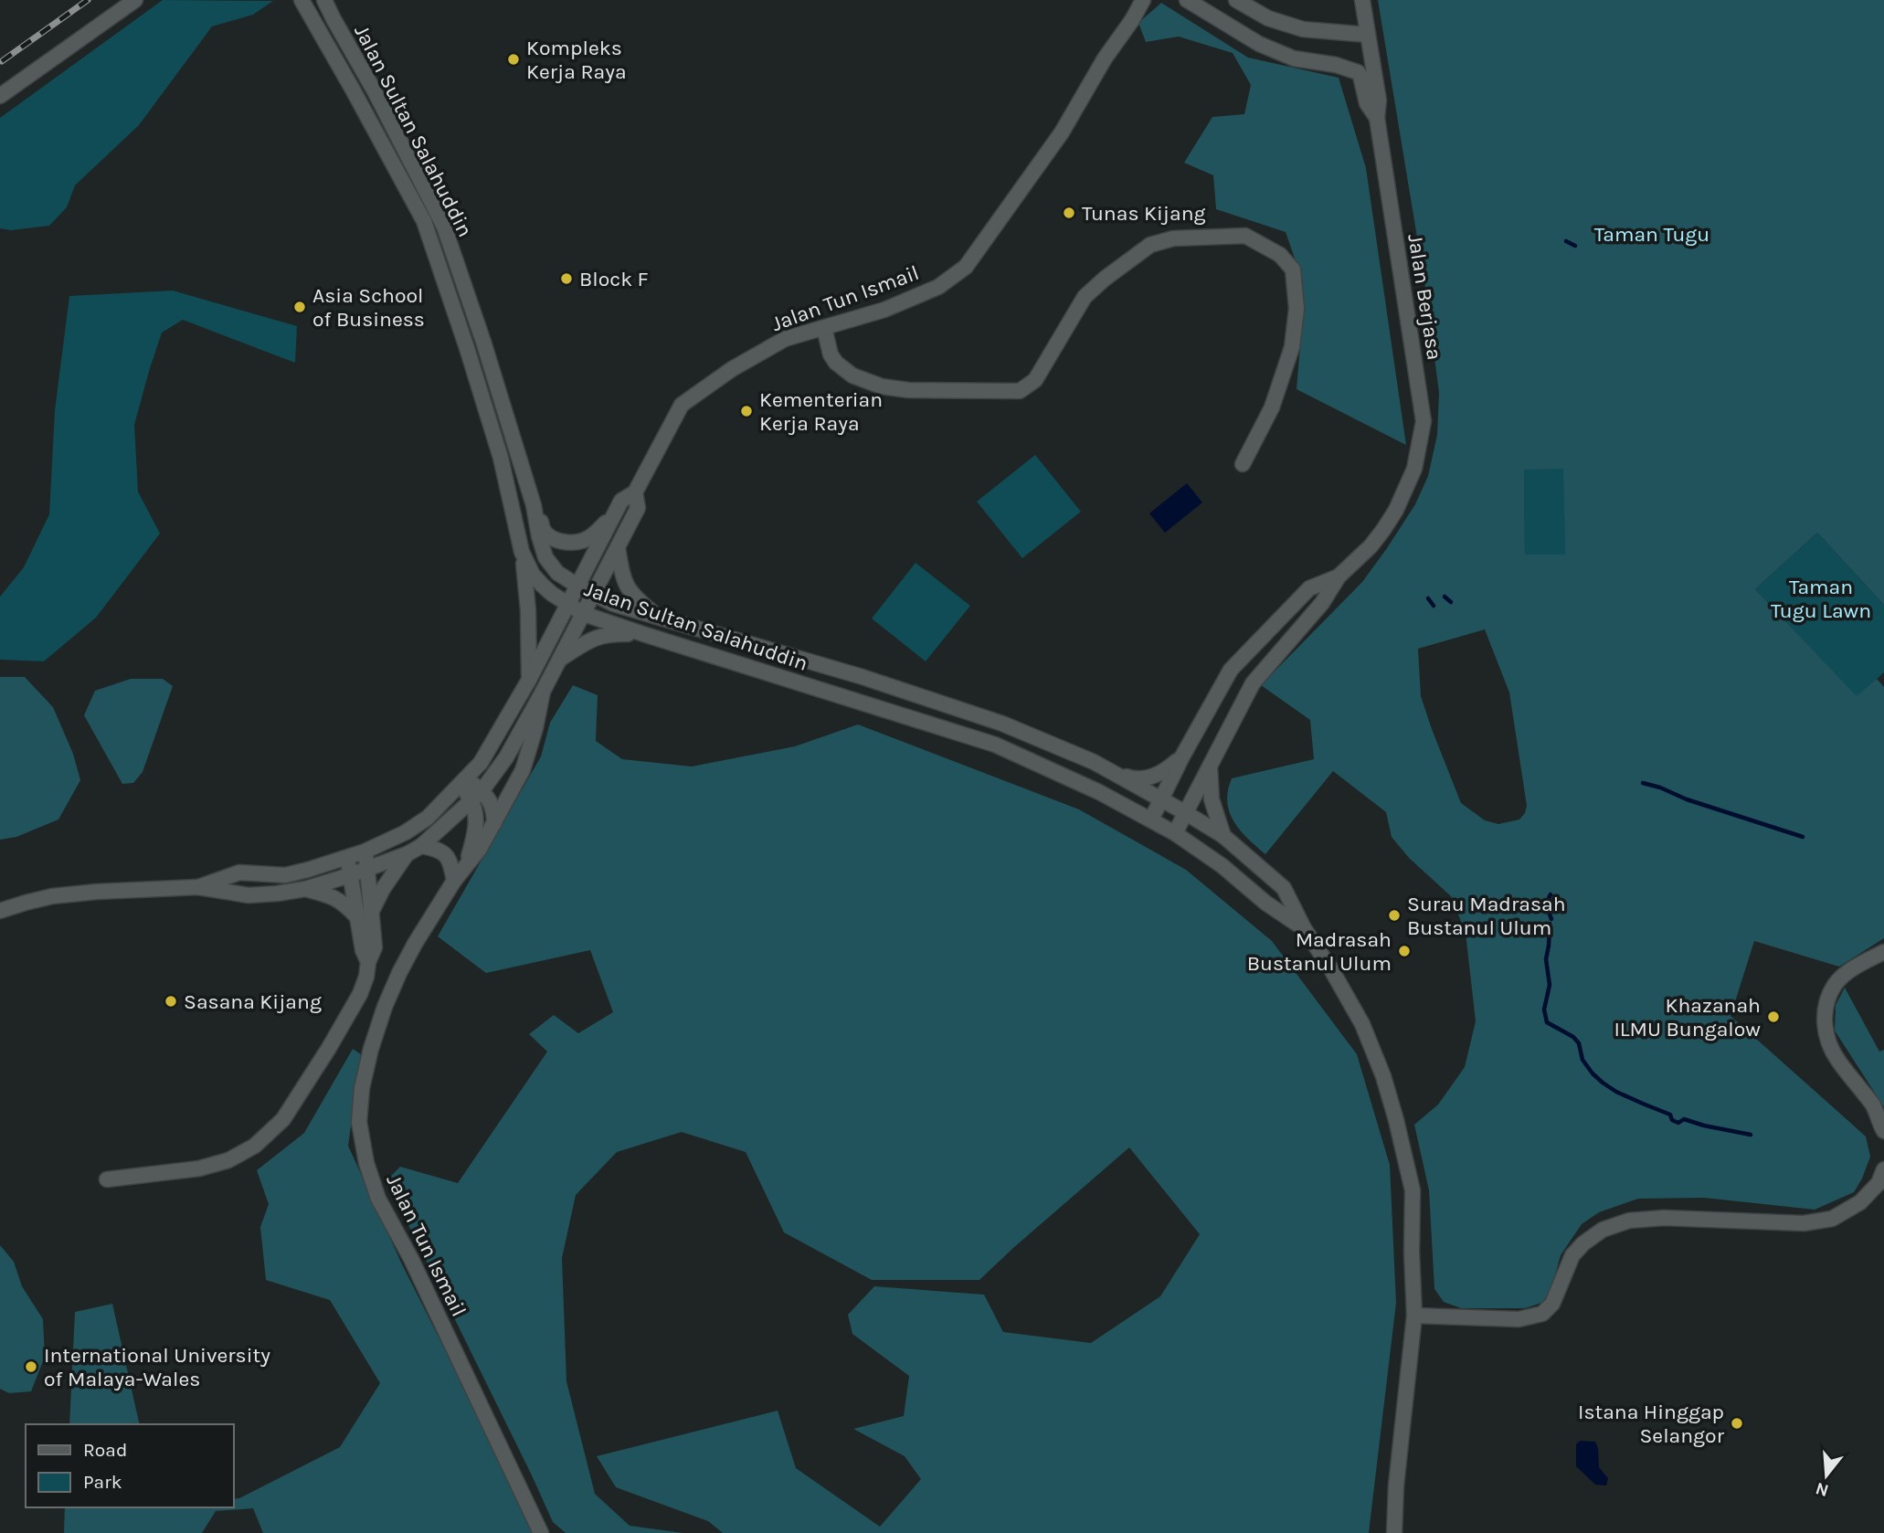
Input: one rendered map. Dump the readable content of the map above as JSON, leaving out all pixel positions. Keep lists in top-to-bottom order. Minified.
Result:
{"streets":{"street":["Jalan Sultan Salahuddin","Jalan Berjasa","Jalan Tun Ismail"]},"crossings":[["Jalan Sultan Salahuddin","Jalan Berjasa"],["Jalan Sultan Salahuddin","Jalan Tun Ismail"]],"parks":["Taman Tugu","Taman Tugu Lawn"],"places":["Kompleks Kerja Raya","Tunas Kijang","Block F","Asia School of Business","Kementerian Kerja Raya","Surau Madrasah Bustanul Ulum","Madrasah Bustanul Ulum","Sasana Kijang","Khazanah ILMU Bungalow","International University of Malaya-Wales","Istana Hinggap Selangor"],"legend":["Road","Park"],"north":"bottom"}
